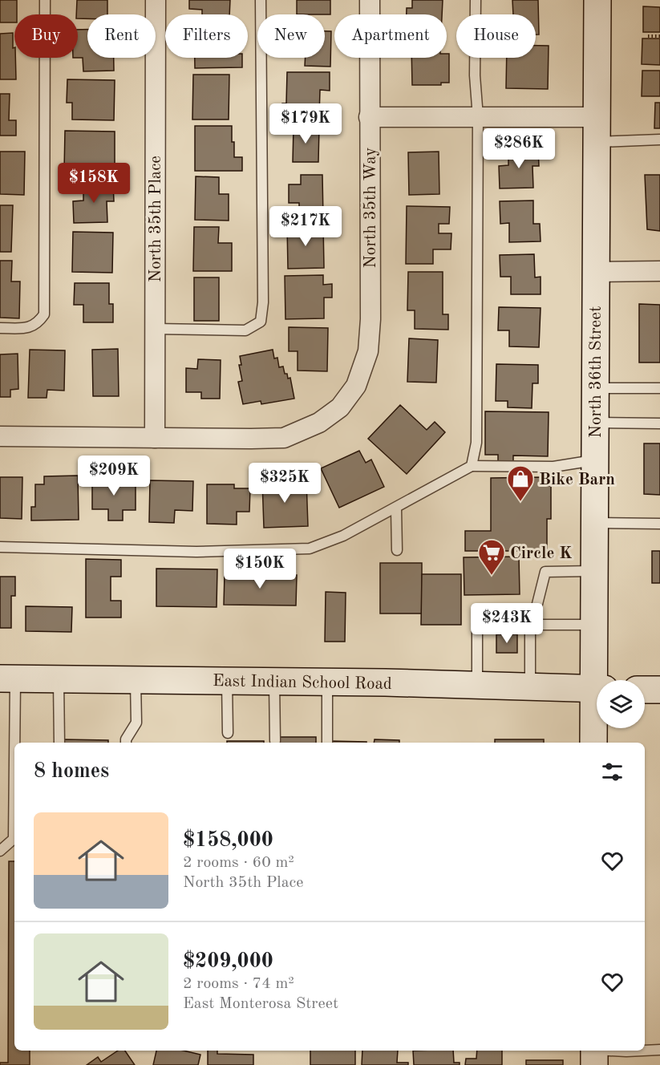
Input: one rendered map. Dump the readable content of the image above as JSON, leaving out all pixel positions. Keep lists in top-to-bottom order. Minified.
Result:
{"streets":{"main road":["North 36th Street","East Indian School Road"],"street":["North 35th Way","North 35th Place"]},"crossings":[["North 35th Way","North 35th Place"]],"places":{"shop":["Bike Barn"],"supermarket":["Circle K"]},"page":{"chip":["Buy","Rent","Filters","New","Apartment","House"],"price":["$179K","$286K","$158K","$217K","$209K","$325K","$150K","$243K"],"heading":"8 homes","list":[{"name":"$158,000","note":"2 rooms · 60 m² · North 35th Place"},{"name":"$209,000","note":"2 rooms · 74 m² · East Monterosa Street"}]}}
